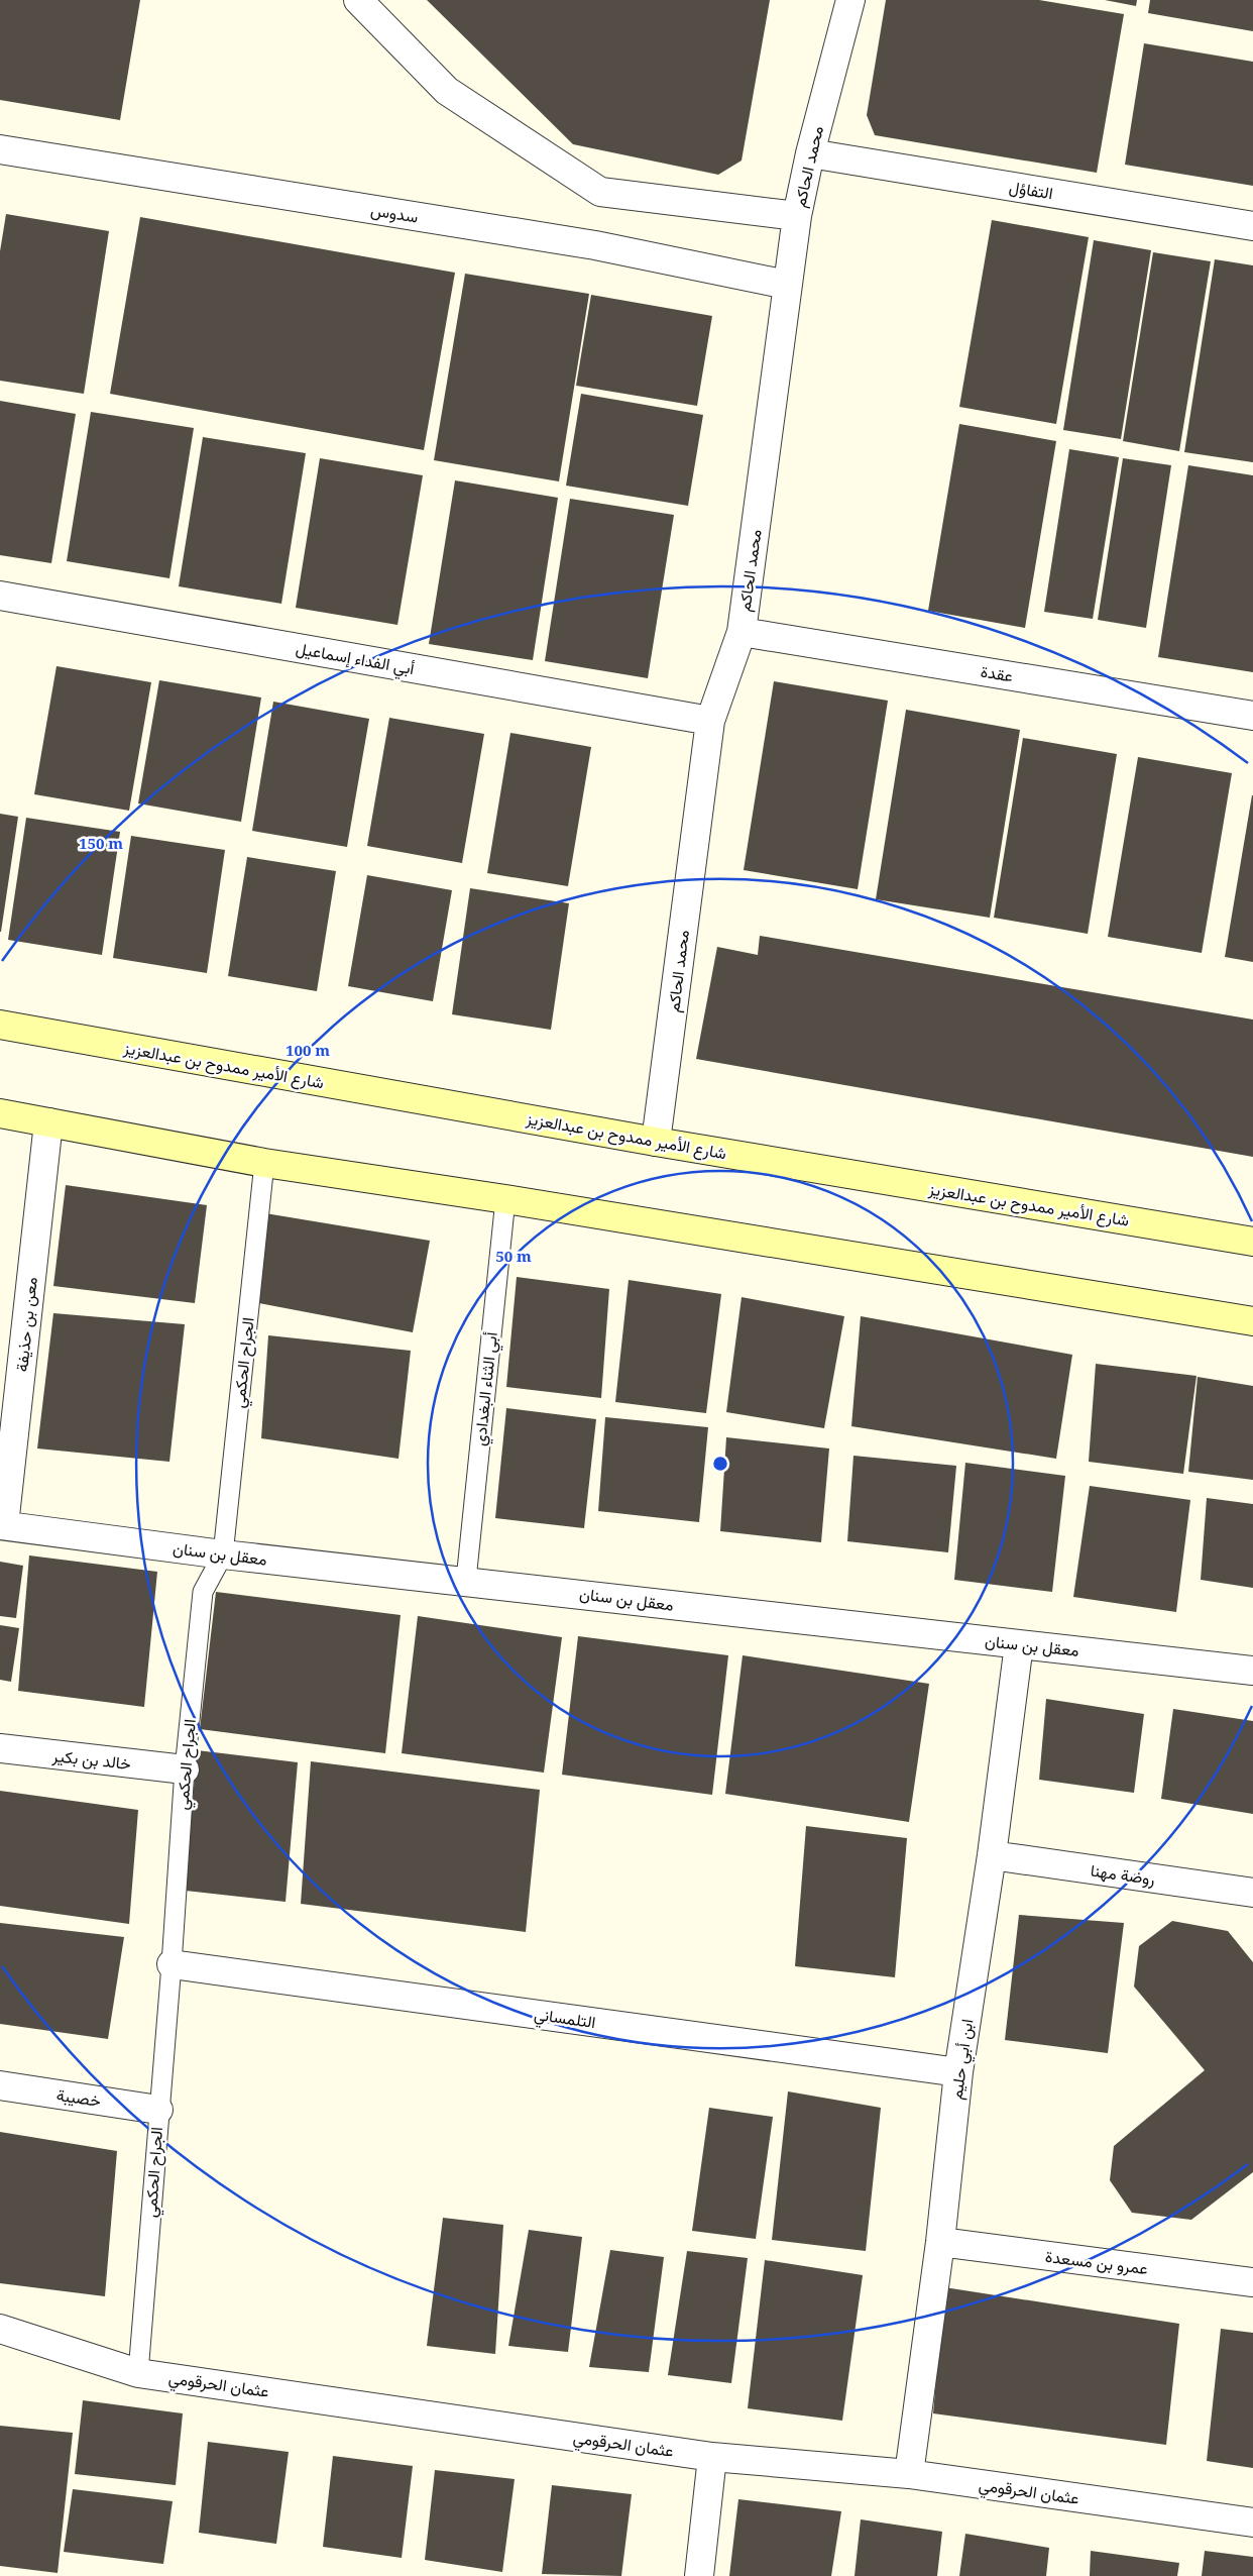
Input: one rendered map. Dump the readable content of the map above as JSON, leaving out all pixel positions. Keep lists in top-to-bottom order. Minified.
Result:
{"streets":{"street":["محمد الحاكم","التفاؤل","سدوس","أبي الفداء إسماعيل","عقدة","شارع الأمير ممدوح بن عبدالعزيز","معن بن حذيفة","معقل بن سنان","خالد بن بكير","روضة مهنا","التلمساني","ابن أبي حليم","خصيبة","عمرو بن مسعدة","عثمان الحرقومي"],"lane":["الجراح الحكمي","أبي الثناء البغدادي"]},"crossings":[["محمد الحاكم","التفاؤل"],["محمد الحاكم","سدوس"],["محمد الحاكم","أبي الفداء إسماعيل"],["محمد الحاكم","عقدة"],["محمد الحاكم","شارع الأمير ممدوح بن عبدالعزيز"],["معن بن حذيفة","معقل بن سنان"],["الجراح الحكمي","معقل بن سنان"],["الجراح الحكمي","خالد بن بكير"],["الجراح الحكمي","التلمساني"],["الجراح الحكمي","خصيبة"],["الجراح الحكمي","عثمان الحرقومي"],["أبي الثناء البغدادي","معقل بن سنان"],["معقل بن سنان","ابن أبي حليم"],["روضة مهنا","ابن أبي حليم"],["التلمساني","ابن أبي حليم"],["ابن أبي حليم","عمرو بن مسعدة"],["ابن أبي حليم","عثمان الحرقومي"]],"rings":["150 m","100 m","50 m"]}
